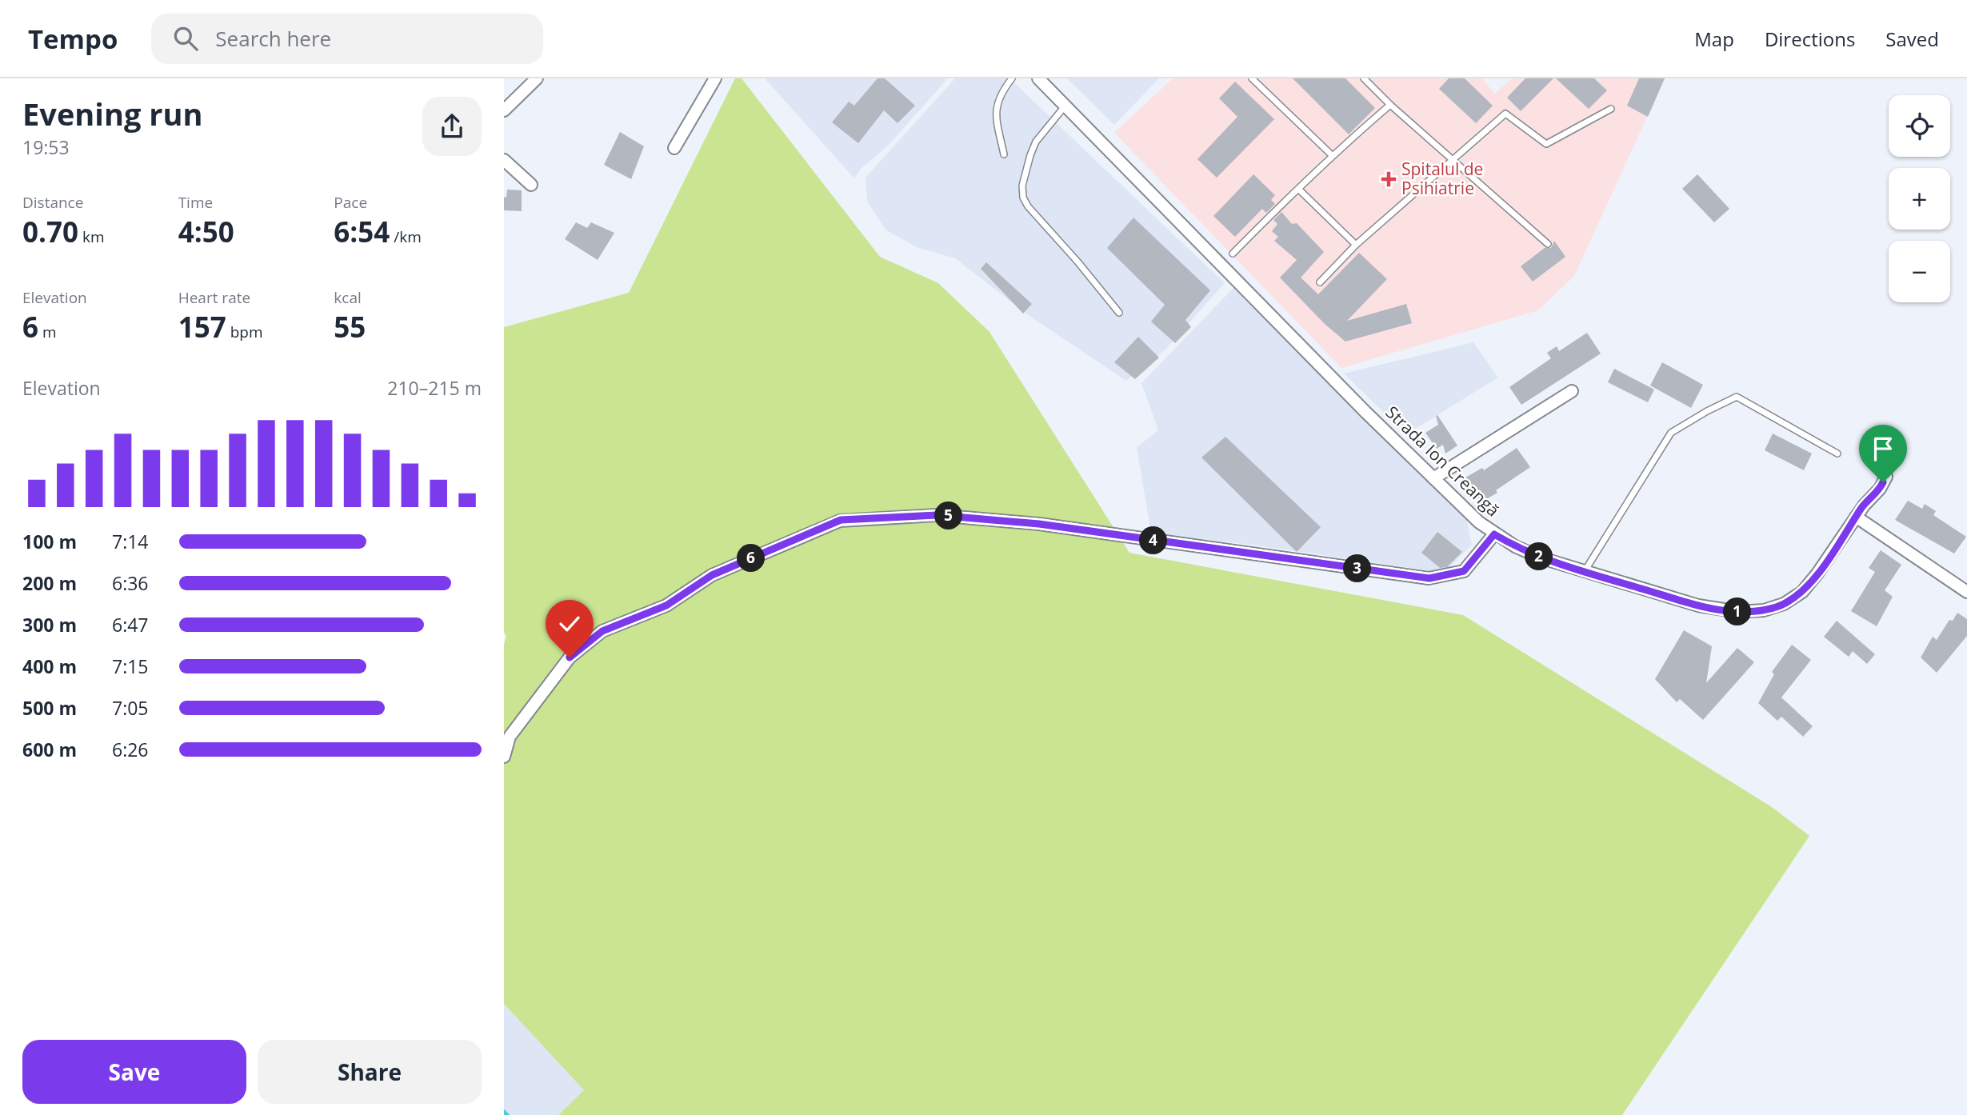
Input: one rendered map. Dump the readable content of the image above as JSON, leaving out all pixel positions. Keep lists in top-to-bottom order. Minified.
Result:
{"streets":{"street":["Strada Ion Creangă"]},"places":{"health":["Spitalul de Psihiatrie"]},"page":{"header":"Tempo","search":"Search here","nav":["Map","Directions","Saved"],"heading":["Evening run","19:53"],"map_buttons":["+","−"],"stats":[["Distance","0.70 km"],["Time","4:50"],["Pace","6:54 /km"],["Elevation","6 m"],["Heart rate","157 bpm"],["kcal","55"]],"chart":["Elevation","210–215 m"],"pins":["5","4","2","6","3","1"],"list":[{"name":"100 m","note":"7:14"},{"name":"200 m","note":"6:36"},{"name":"300 m","note":"6:47"},{"name":"400 m","note":"7:15"},{"name":"500 m","note":"7:05"},{"name":"600 m","note":"6:26"}],"buttons":["Save","Share"]}}
